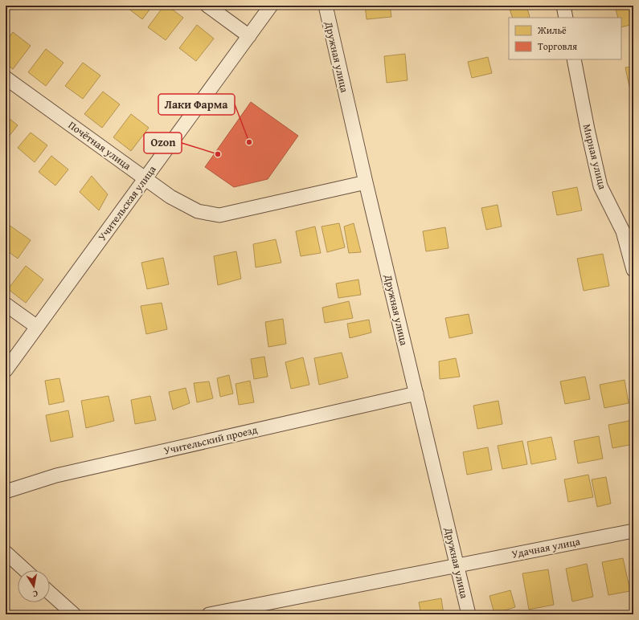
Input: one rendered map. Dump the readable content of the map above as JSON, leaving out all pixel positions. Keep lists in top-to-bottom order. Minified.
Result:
{"streets":{"street":["Дружная улица","Почётная улица","Мирная улица","Учительская улица","Учительский проезд","Удачная улица"]},"crossings":[["Дружная улица","Почётная улица"],["Дружная улица","Учительский проезд"],["Дружная улица","Удачная улица"],["Почётная улица","Учительская улица"]],"places":["Лаки Фарма","Ozon"],"legend":["Жильё","Торговля"],"north":"bottom"}
